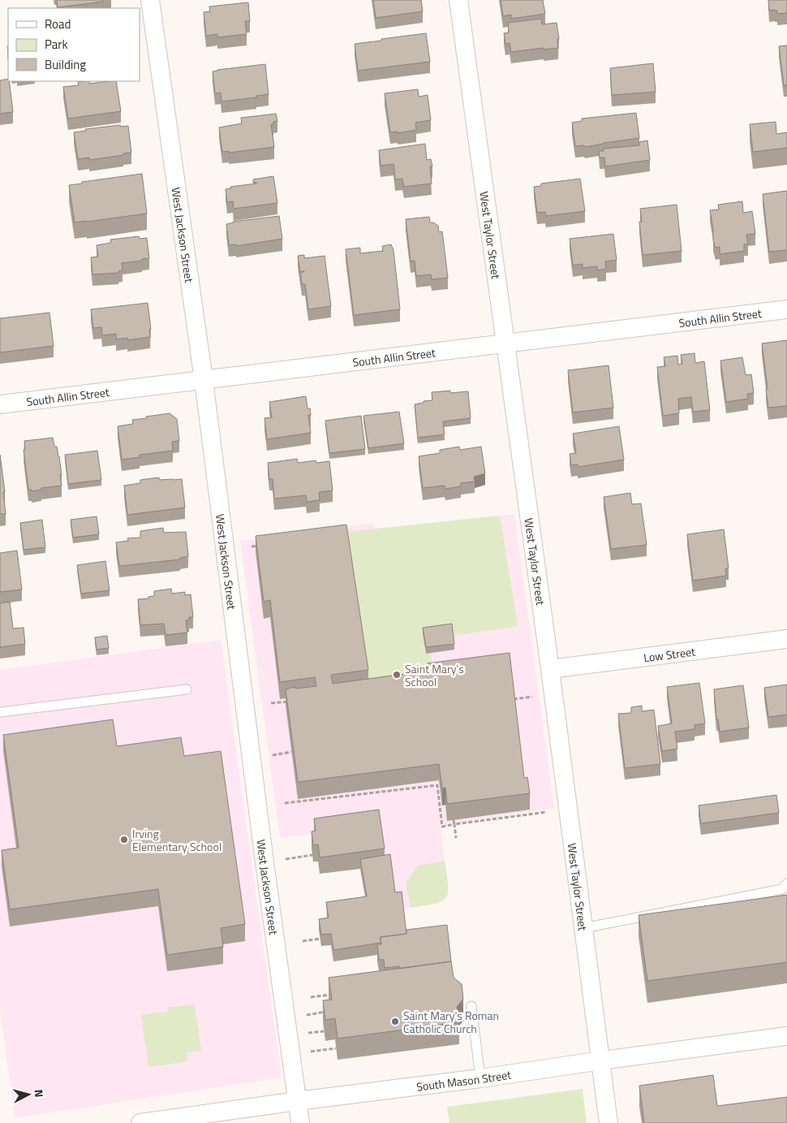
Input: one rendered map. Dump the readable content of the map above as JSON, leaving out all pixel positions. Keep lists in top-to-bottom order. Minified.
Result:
{"streets":{"street":["West Jackson Street","West Taylor Street","South Allin Street","Low Street","South Mason Street"]},"crossings":[["West Jackson Street","South Allin Street"],["West Jackson Street","South Mason Street"],["West Taylor Street","South Allin Street"],["West Taylor Street","Low Street"],["West Taylor Street","South Mason Street"]],"places":["Saint Mary's School","Irving Elementary School","Saint Mary's Roman Catholic Church"],"legend":["Road","Park","Building"],"north":"right"}
